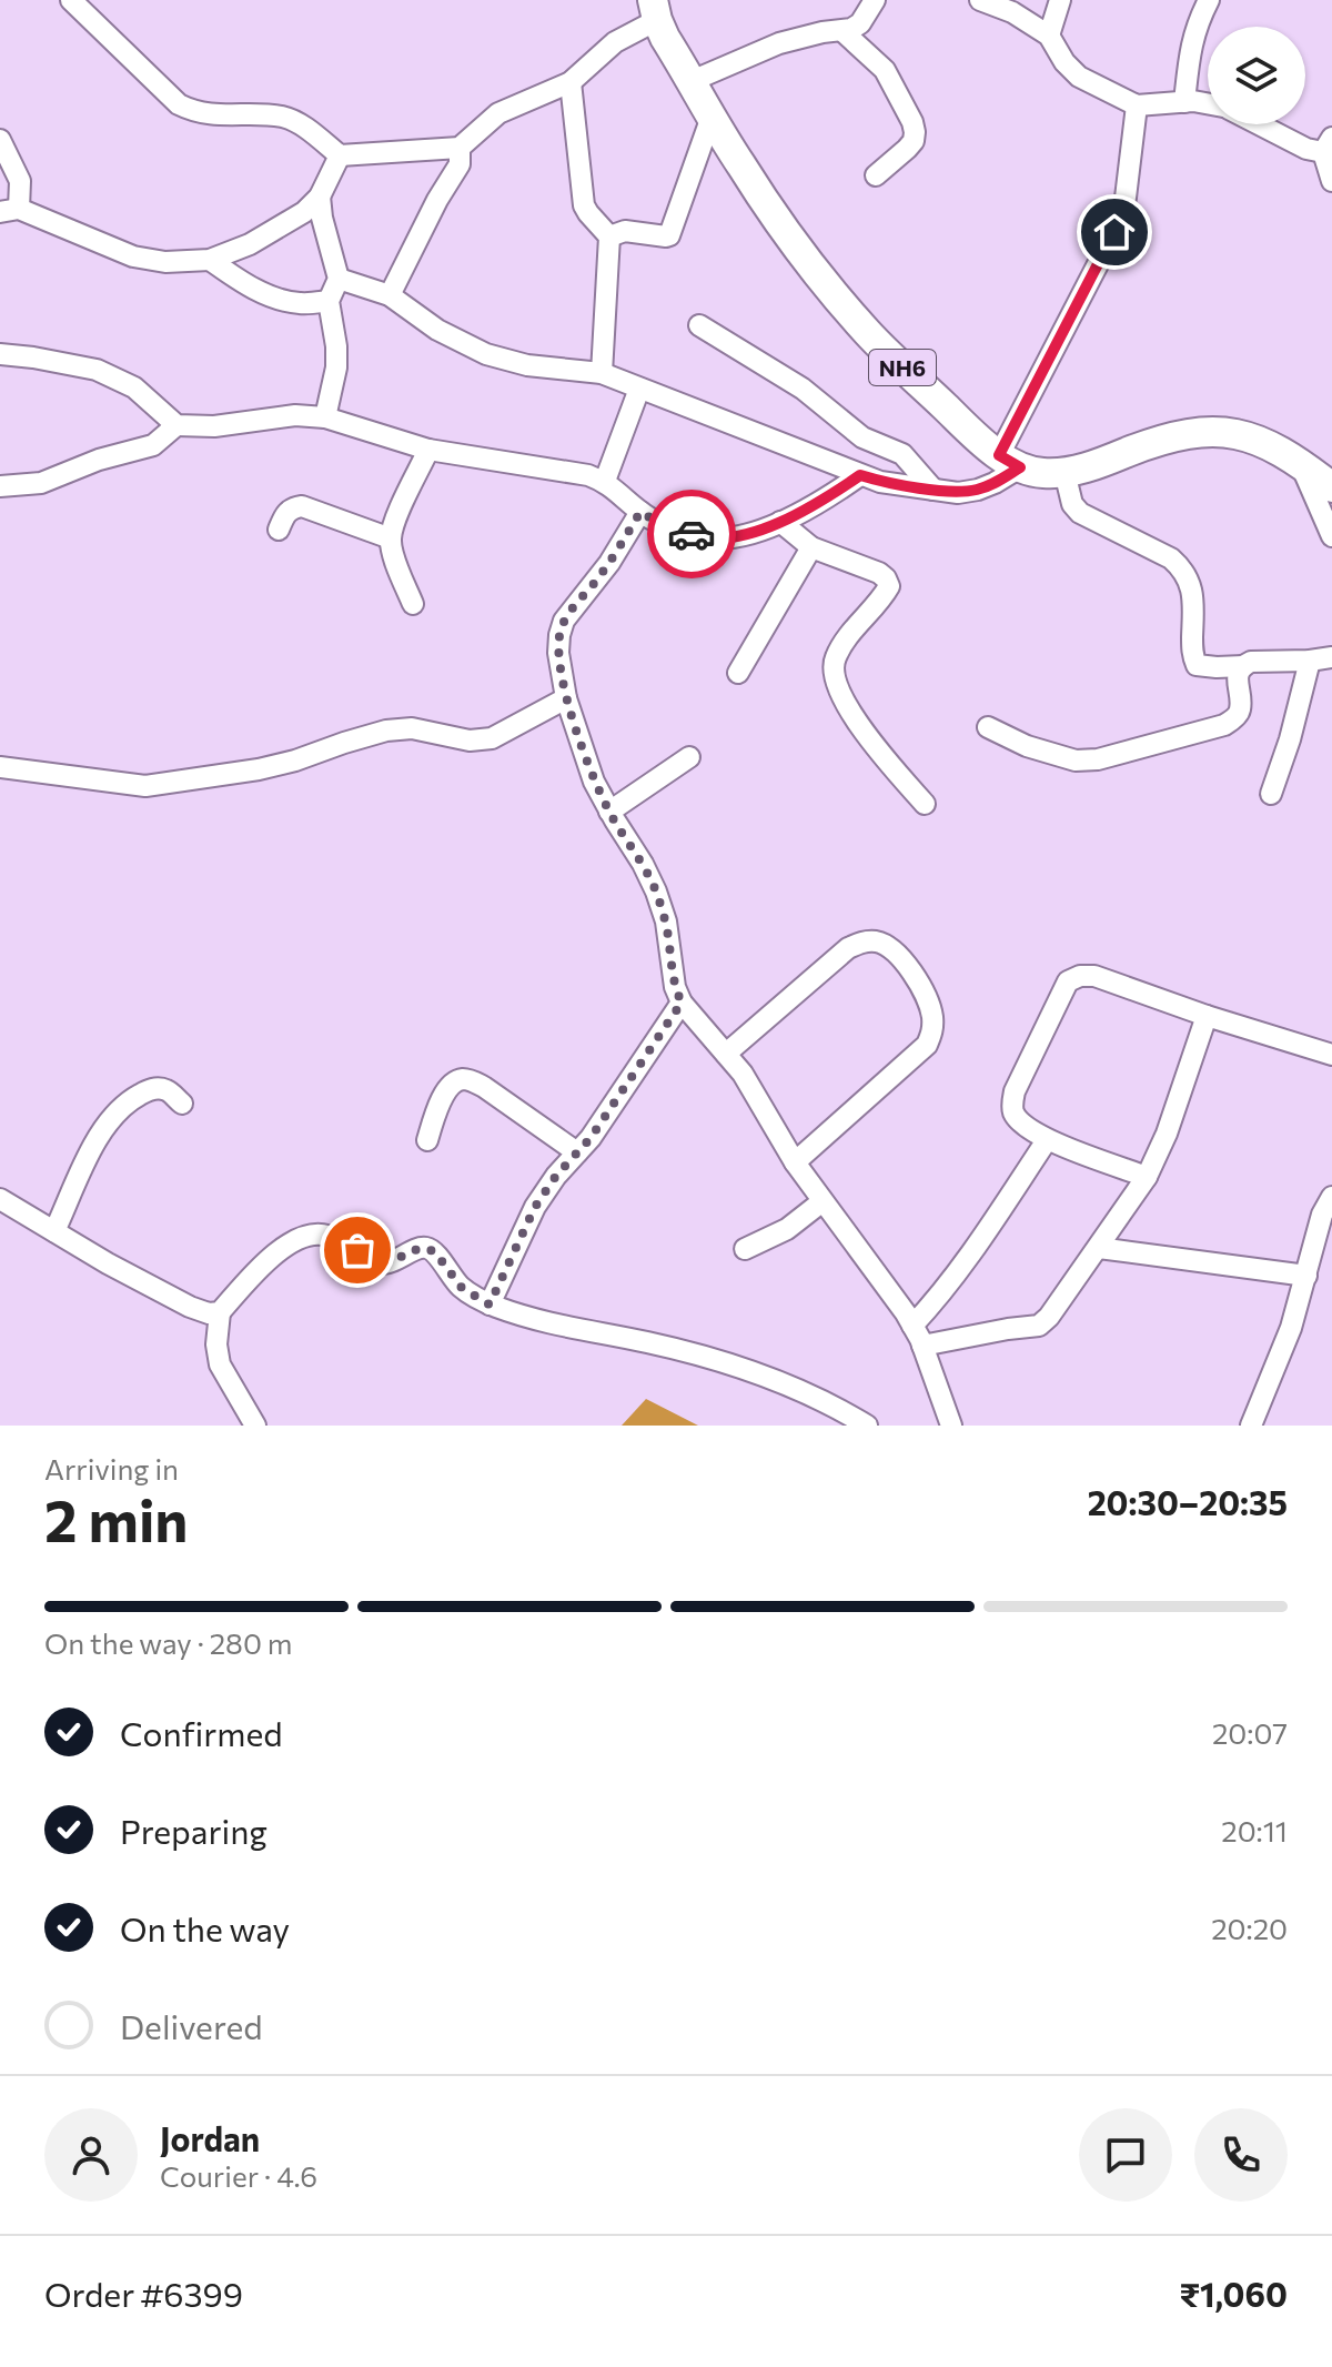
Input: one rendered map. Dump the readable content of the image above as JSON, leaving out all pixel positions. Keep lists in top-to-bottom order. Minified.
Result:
{"streets":{"highway":["NH6"]},"page":{"heading":["2 min","Arriving in","20:30–20:35"],"panel":["Jordan","Courier · 4.6","Order #6399","₹1,060"],"bar":"On the way · 280 m","list":[["Confirmed","20:07"],["Preparing","20:11"],["On the way","20:20"],"Delivered"]}}
